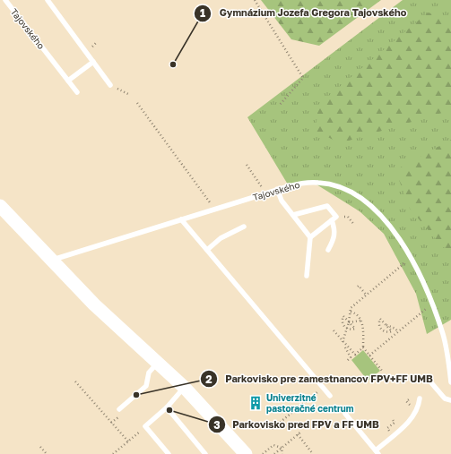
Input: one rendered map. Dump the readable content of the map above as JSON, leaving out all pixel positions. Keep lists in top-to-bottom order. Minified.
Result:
{"streets":{"lane":["Tajovského"]},"places":{"other":["Gymnázium Jozefa Gregora Tajovského","Parkovisko pre zamestnancov FPV+FF UMB","Parkovisko pred FPV a FF UMB"],"building":["Univerzitné pastoračné centrum"]}}
